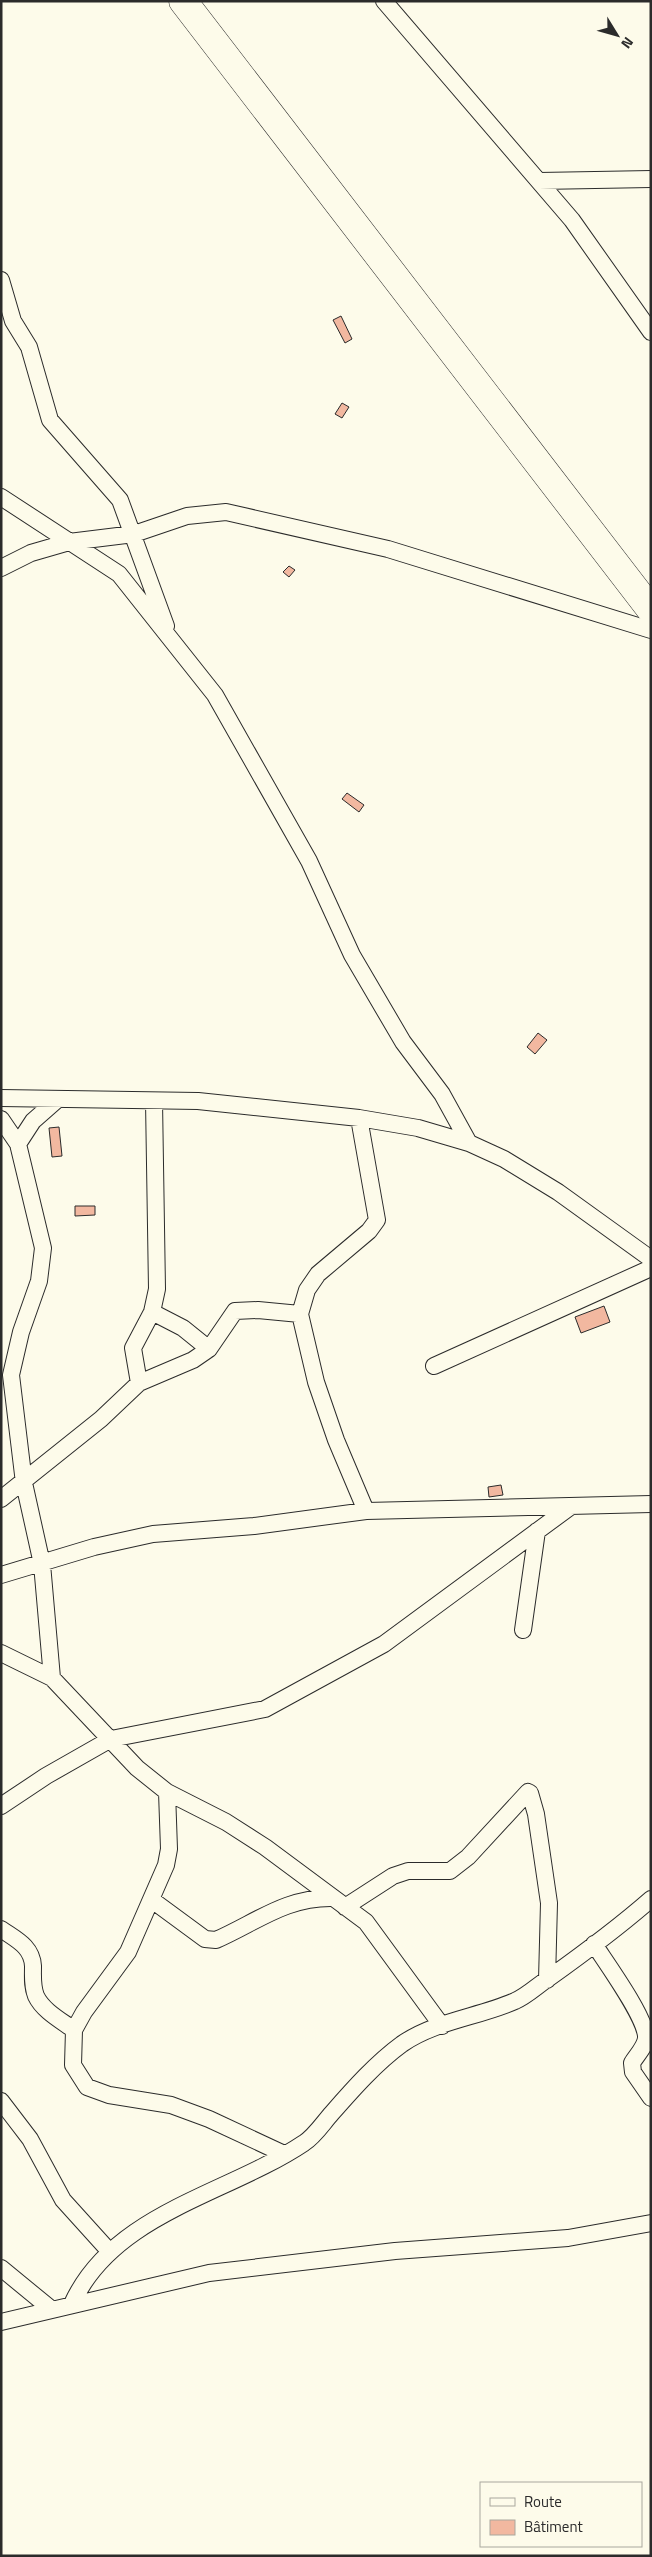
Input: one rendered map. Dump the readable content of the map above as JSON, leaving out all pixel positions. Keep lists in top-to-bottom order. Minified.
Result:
{"legend":["Route","Bâtiment"],"north":"bottom right"}
